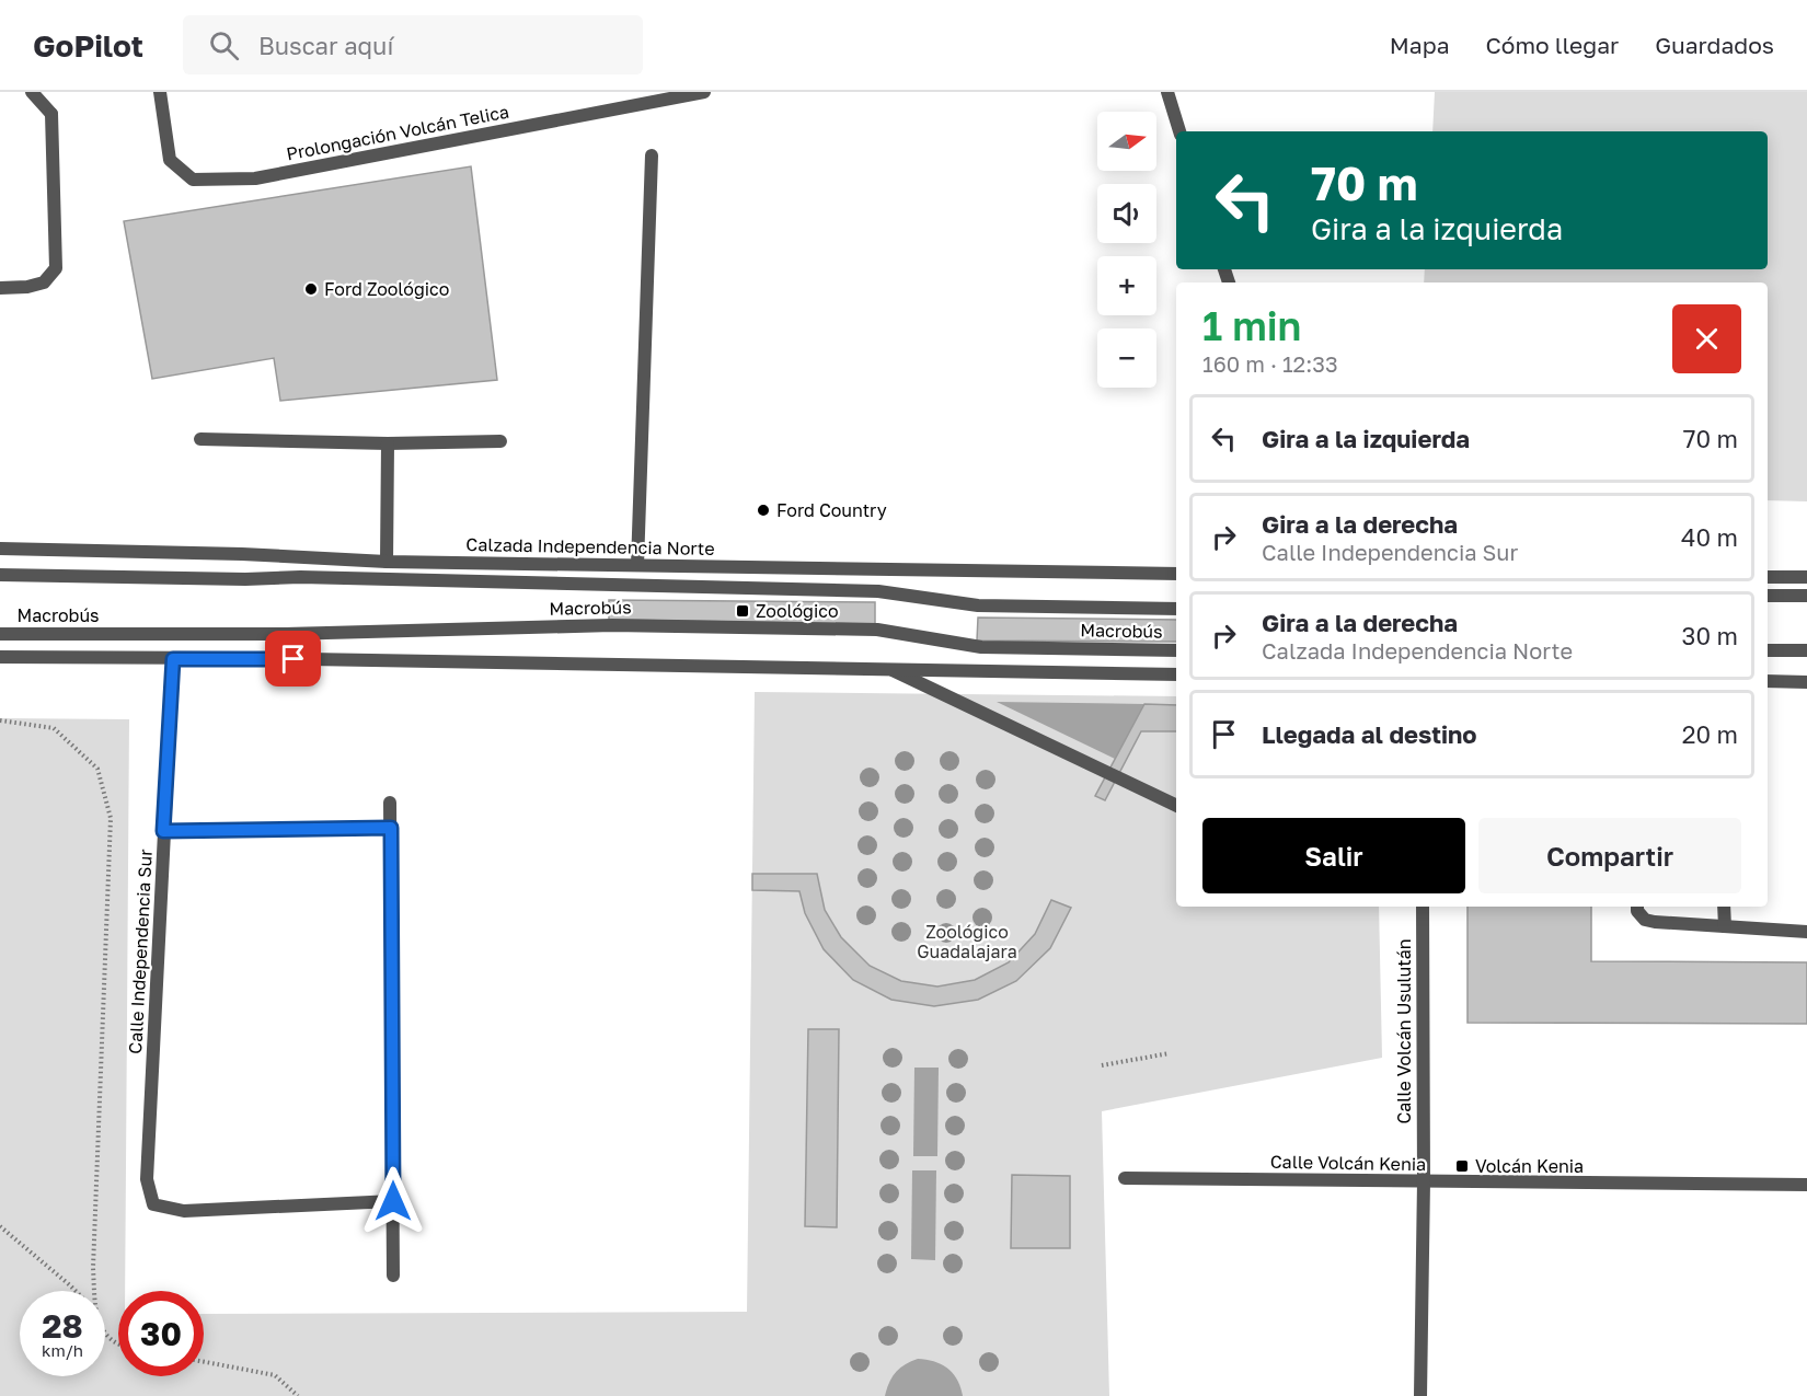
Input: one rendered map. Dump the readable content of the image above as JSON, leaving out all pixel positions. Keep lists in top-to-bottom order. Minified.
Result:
{"streets":{"street":["Prolongación Volcán Telica","Calzada Independencia Norte","Macrobús","Calle Independencia Sur","Calle Volcán Usulután","Calle Volcán Kenia"]},"crossings":[["Calle Volcán Usulután","Calle Volcán Kenia"]],"parks":["Zoológico Guadalajara"],"places":{"other":["Ford Zoológico","Ford Country"],"transit":["Zoológico","Volcán Kenia"]},"north":"right","page":{"header":"GoPilot","search":"Buscar aquí","nav":["Mapa","Cómo llegar","Guardados"],"map_buttons":["+","−"],"turn":["70 m","Gira a la izquierda"],"heading":["1 min","160 m · 12:33"],"list":[{"name":"Gira a la izquierda","value":"70 m"},{"name":"Gira a la derecha","note":"Calle Independencia Sur","value":"40 m"},{"name":"Gira a la derecha","note":"Calzada Independencia Norte","value":"30 m"},{"name":"Llegada al destino","value":"20 m"}],"buttons":["Salir","Compartir"],"speed":"28 km/h","limit":"30"}}
